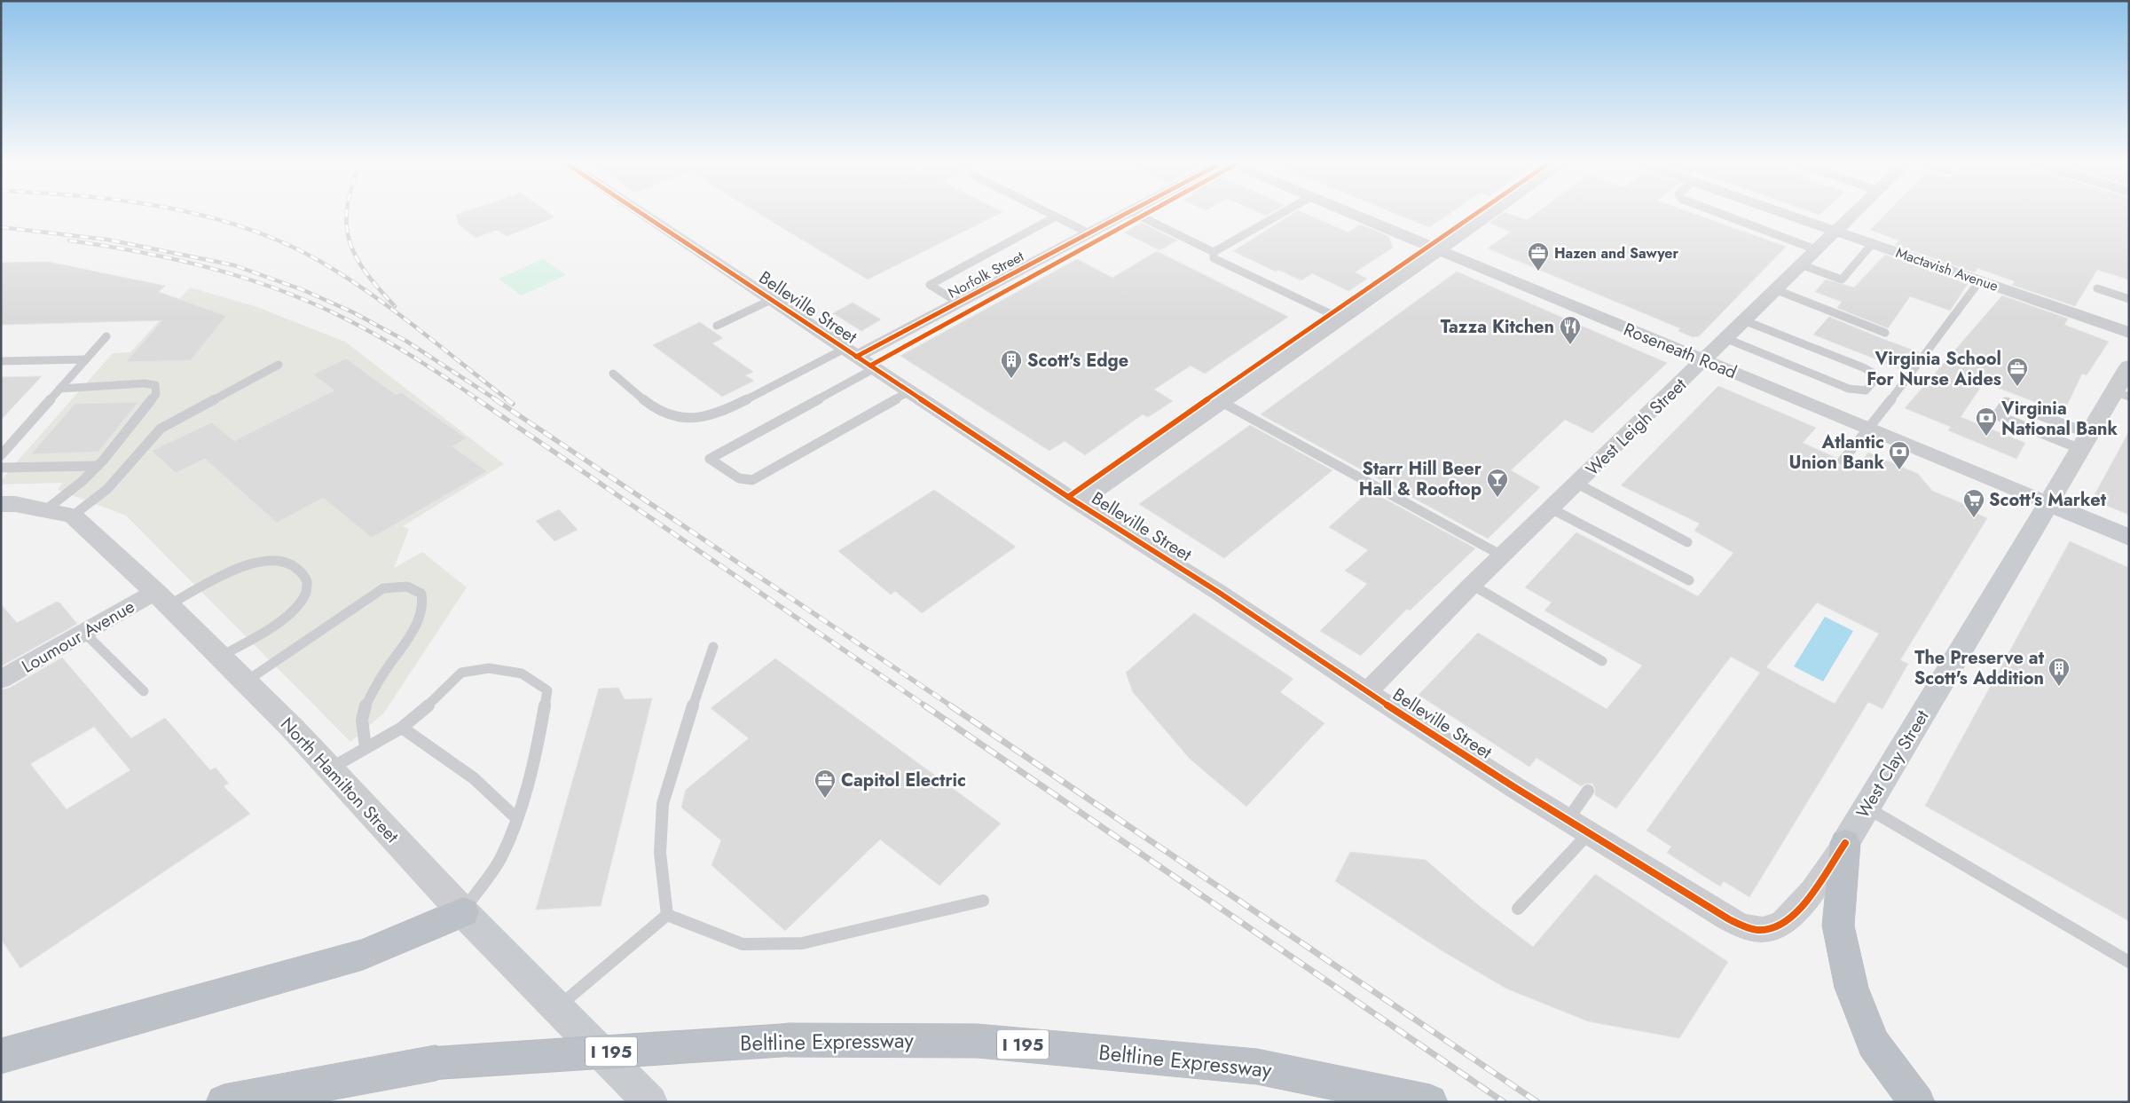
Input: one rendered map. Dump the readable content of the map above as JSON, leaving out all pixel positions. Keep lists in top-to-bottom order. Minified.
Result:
{"streets":{"highway":["Beltline Expressway","I 195"],"main road":["Roseneath Road","West Clay Street","North Hamilton Street"],"street":["Mactavish Avenue","Norfolk Street","Belleville Street","West Leigh Street","Loumour Avenue"]},"crossings":[["Mactavish Avenue","West Leigh Street"],["Norfolk Street","Belleville Street"],["Belleville Street","West Leigh Street"],["Belleville Street","West Clay Street"],["Roseneath Road","West Leigh Street"],["Roseneath Road","West Clay Street"],["Loumour Avenue","North Hamilton Street"]],"places":{"office":["Hazen and Sawyer","Virginia School For Nurse Aides","Capitol Electric"],"restaurant":["Tazza Kitchen"],"building":["Scott's Edge","The Preserve at Scott's Addition"],"bank":["Virginia National Bank","Atlantic Union Bank"],"bar":["Starr Hill Beer Hall & Rooftop"],"supermarket":["Scott's Market"]}}
